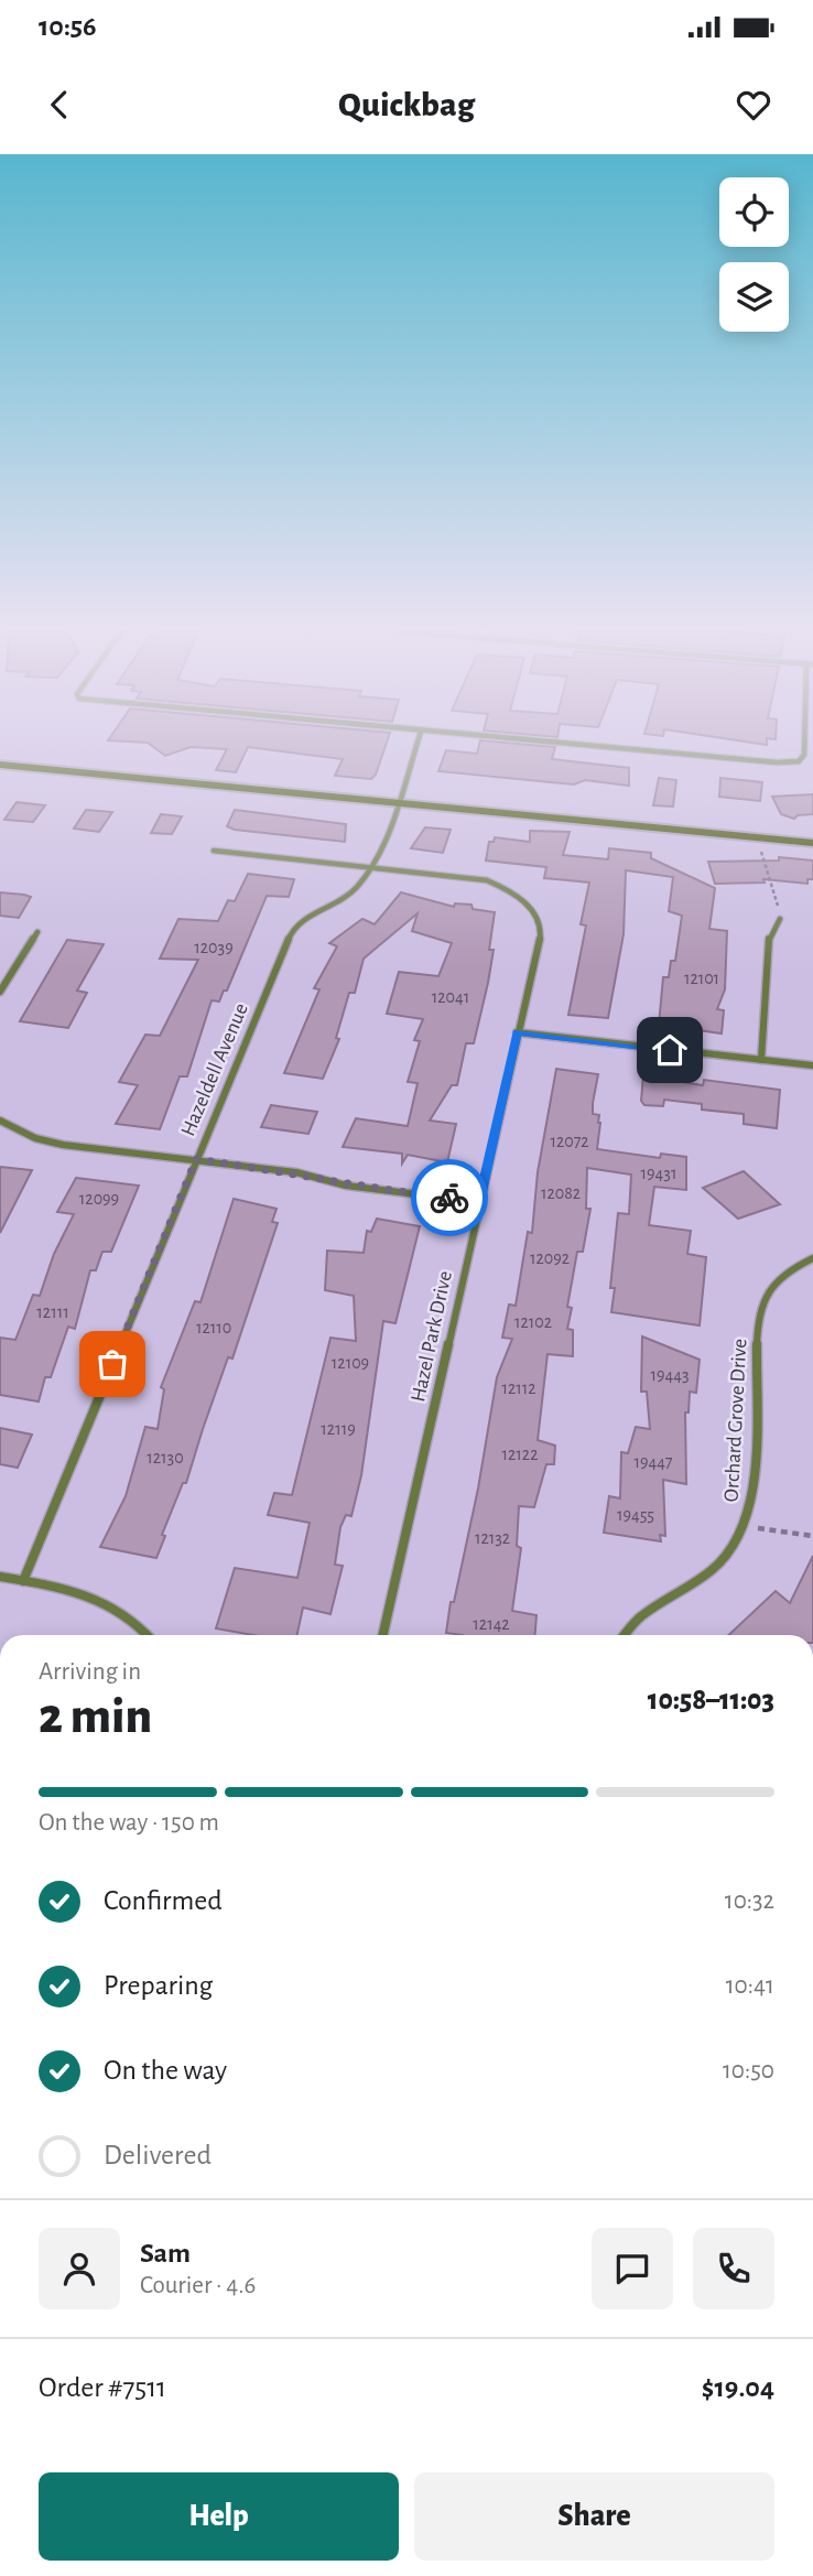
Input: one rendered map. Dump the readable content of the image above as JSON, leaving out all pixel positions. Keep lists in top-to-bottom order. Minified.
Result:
{"streets":{"street":["Hazeldell Avenue","Hazel Park Drive","Orchard Grove Drive"]},"crossings":[["Hazeldell Avenue","Hazel Park Drive"]],"house_numbers":["12039","12101","12041","12072","19431","12082","12099","12092","12111","12102","12110","12109","19443","12112","12119","12122","12130","19447","19455","12132","12142"],"page":{"status":"10:56","header":"Quickbag","heading":["2 min","Arriving in","10:58–11:03"],"panel":["Sam","Courier · 4.6","Order #7511","$19.04"],"bar":"On the way · 150 m","list":[["Confirmed","10:32"],["Preparing","10:41"],["On the way","10:50"],"Delivered"],"buttons":["Help","Share"]}}
